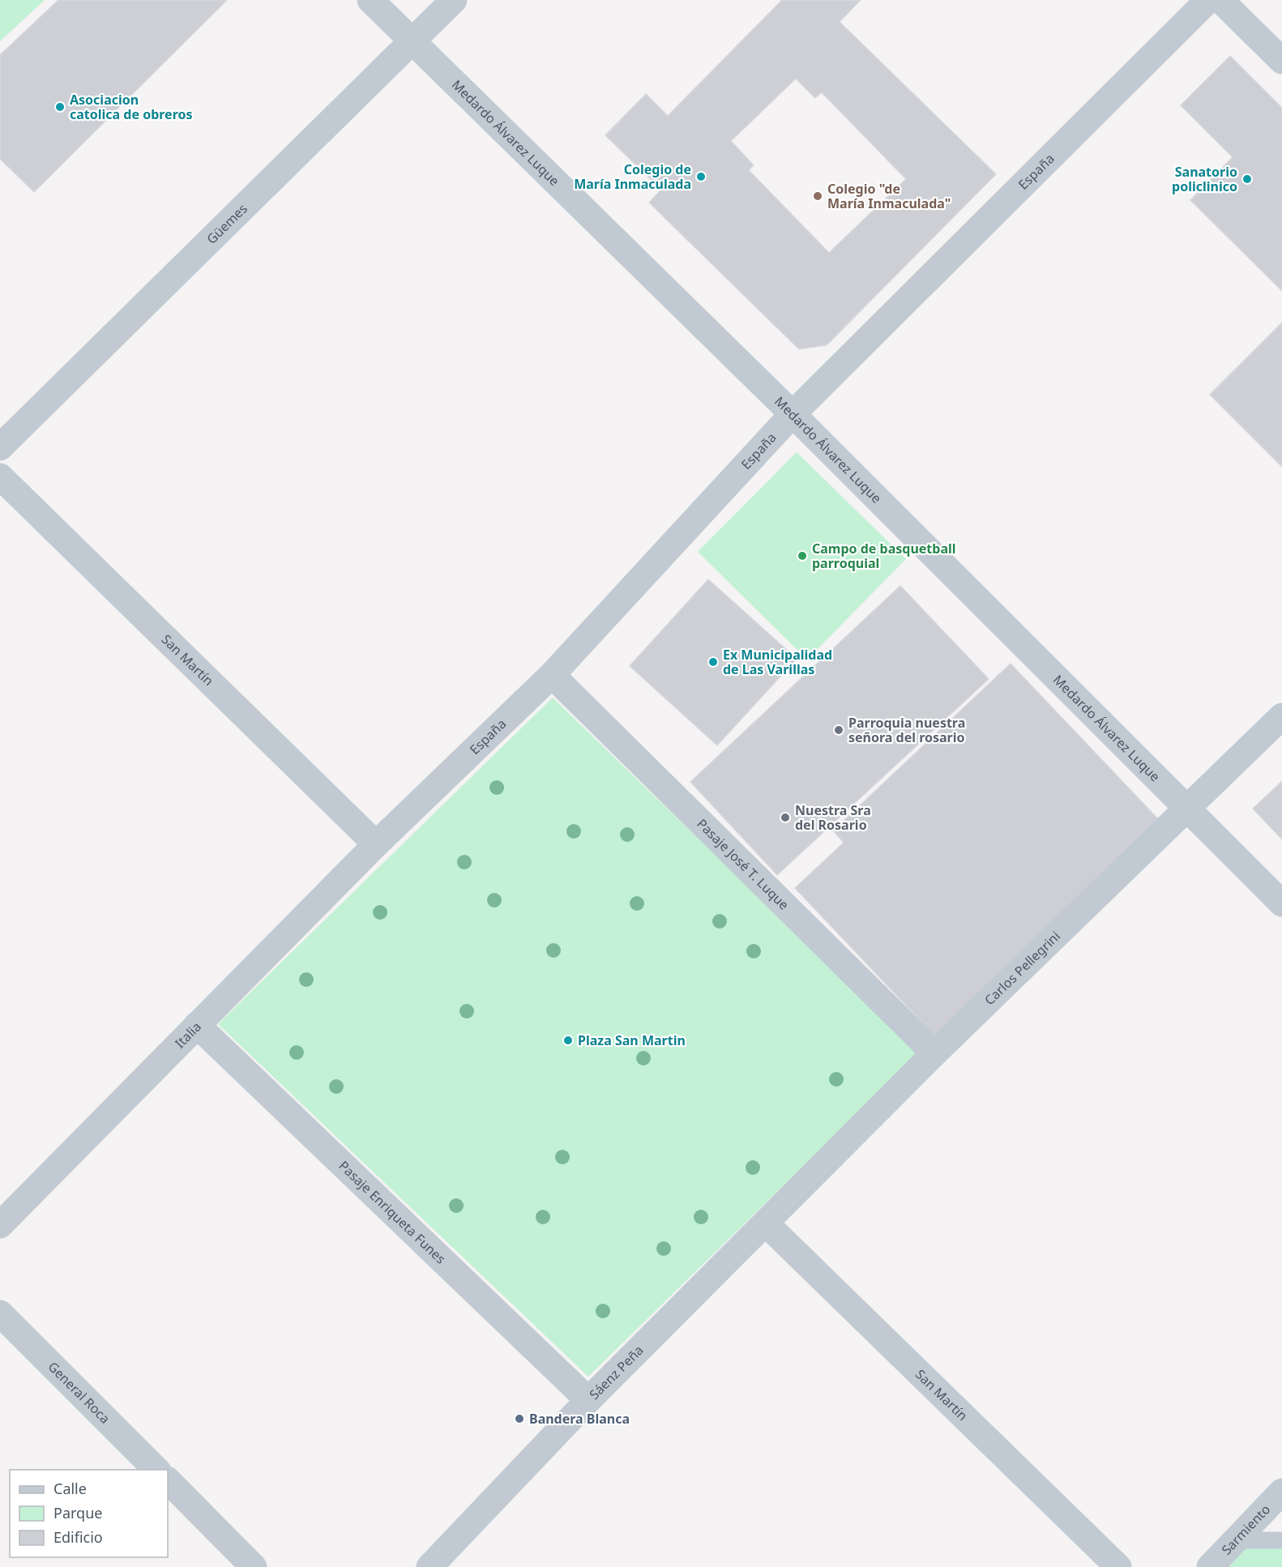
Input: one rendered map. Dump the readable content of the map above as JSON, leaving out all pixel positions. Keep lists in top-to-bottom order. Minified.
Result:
{"streets":{"street":["Medardo Álvarez Luque","España","Güemes","San Martín","Pasaje José T. Luque","Carlos Pellegrini","Italia","Pasaje Enriqueta Funes","Sáenz Peña","General Roca","Sarmiento"]},"crossings":[["Medardo Álvarez Luque","España"],["Medardo Álvarez Luque","Güemes"],["Medardo Álvarez Luque","Carlos Pellegrini"],["España","San Martín"],["España","Pasaje José T. Luque"],["España","Italia"],["San Martín","Carlos Pellegrini"],["San Martín","Italia"],["San Martín","Sáenz Peña"],["Pasaje José T. Luque","Carlos Pellegrini"],["Carlos Pellegrini","Sáenz Peña"],["Italia","Pasaje Enriqueta Funes"],["Pasaje Enriqueta Funes","Sáenz Peña"]],"places":["Asociacion catolica de obreros","Colegio de María Inmaculada","Sanatorio policlinico","Colegio \"de María Inmaculada\"","Campo de basquetball parroquial","Ex Municipalidad de Las Varillas","Parroquia nuestra señora del rosario","Nuestra Sra del Rosario","Plaza San Martin","Bandera Blanca"],"legend":["Calle","Parque","Edificio"]}
